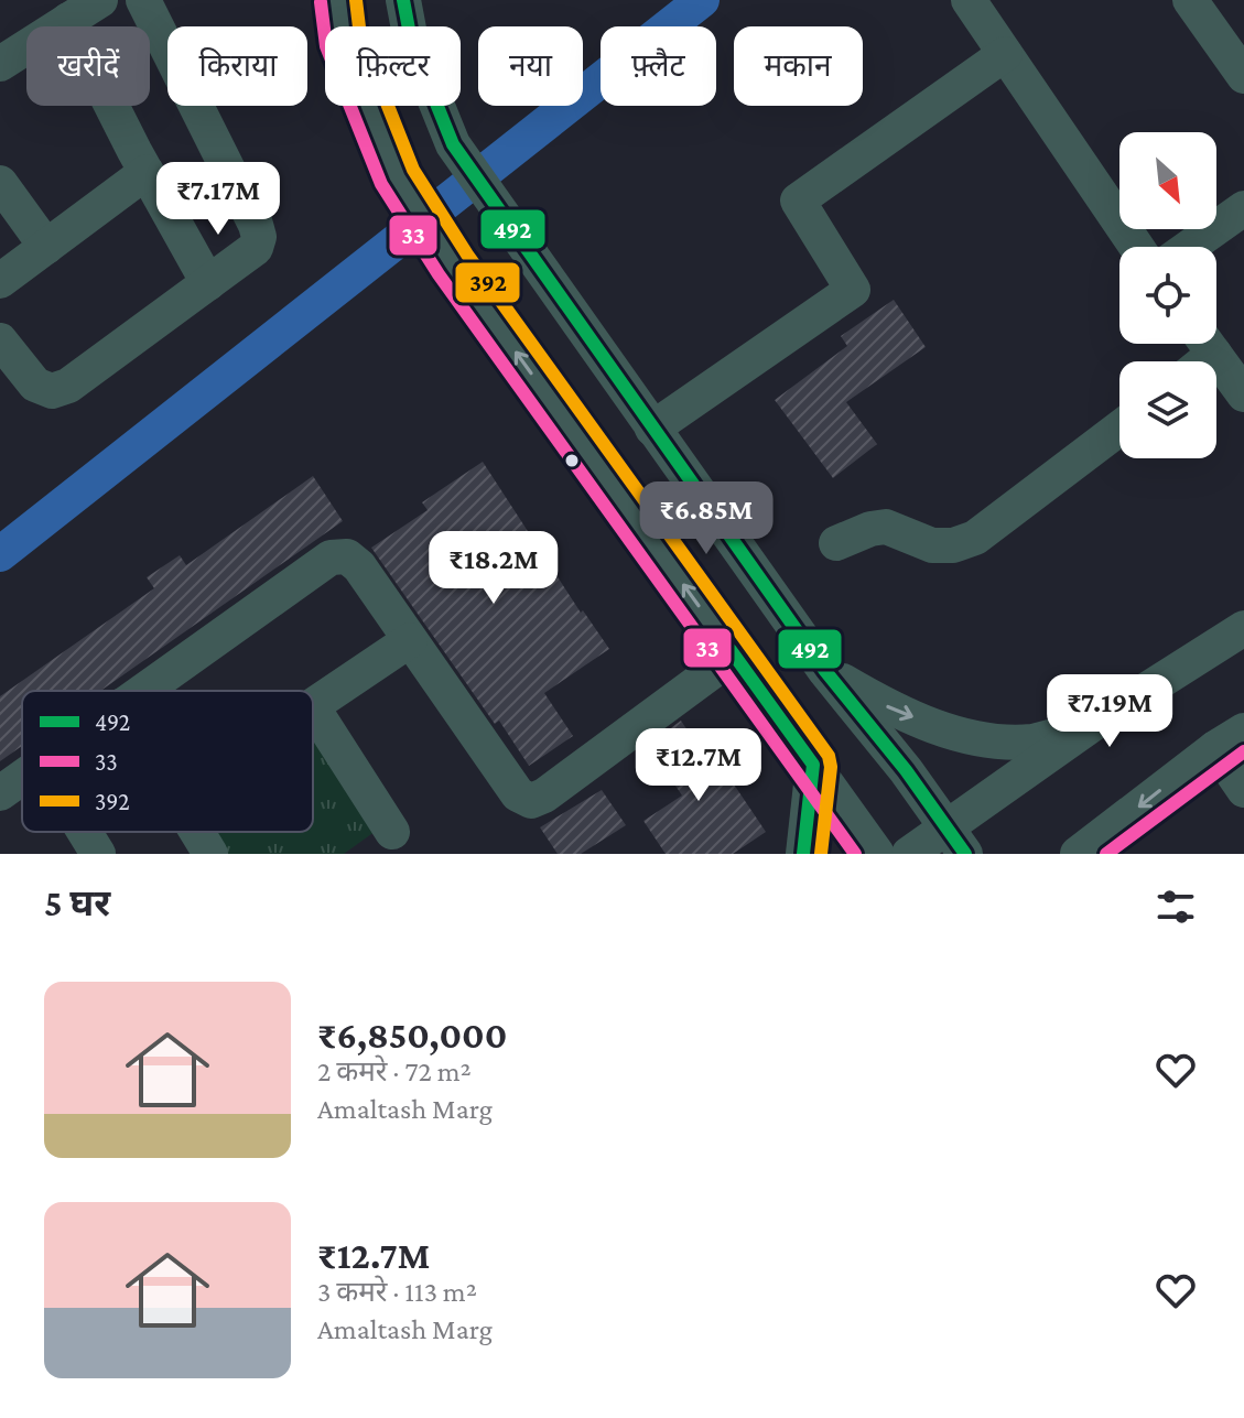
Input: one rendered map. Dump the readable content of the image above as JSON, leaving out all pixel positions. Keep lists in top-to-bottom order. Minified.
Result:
{"lines":["transit line 492","transit line 392","transit line 33"],"legend":["492","33","392"],"north":"bottom right","page":{"chip":["खरीदें","किराया","फ़िल्टर","नया","फ़्लैट","मकान"],"price":["₹7.17M","₹6.85M","₹18.2M","₹7.19M","₹12.7M"],"heading":"5 घर","list":[{"name":"₹6,850,000","note":"2 कमरे · 72 m² · Amaltash Marg"},{"name":"₹12.7M","note":"3 कमरे · 113 m² · Amaltash Marg"}]}}
